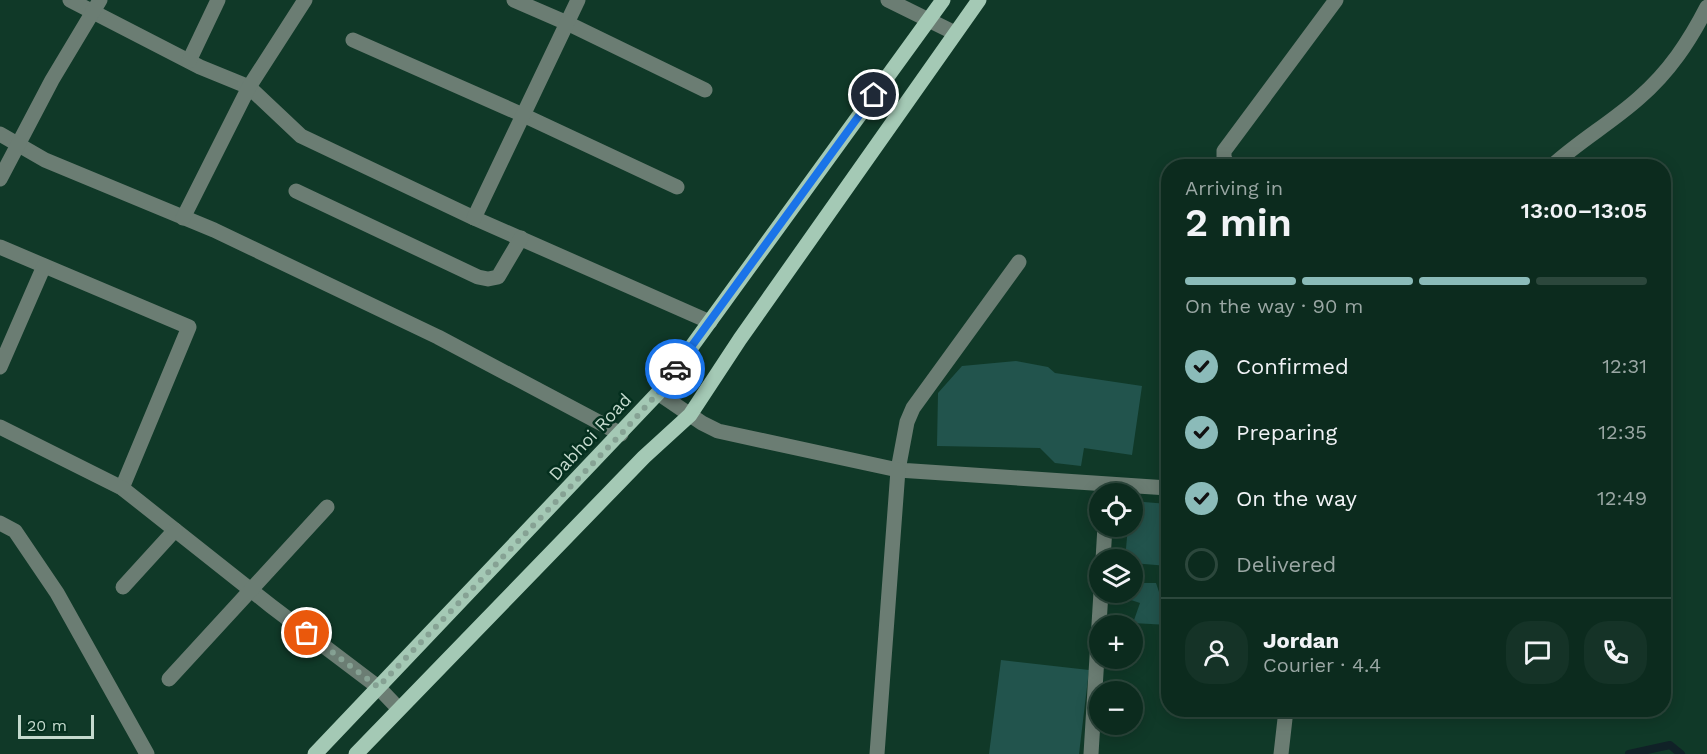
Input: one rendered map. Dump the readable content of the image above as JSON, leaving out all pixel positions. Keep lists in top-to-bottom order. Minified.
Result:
{"streets":{"main road":["Dabhoi Road"]},"scale_bar":"20 m","page":{"heading":["2 min","Arriving in","13:00–13:05"],"panel":["Jordan","Courier · 4.4"],"bar":"On the way · 90 m","list":[["Confirmed","12:31"],["Preparing","12:35"],["On the way","12:49"],"Delivered"],"map_buttons":["+","−"],"scale":"20 m"}}
